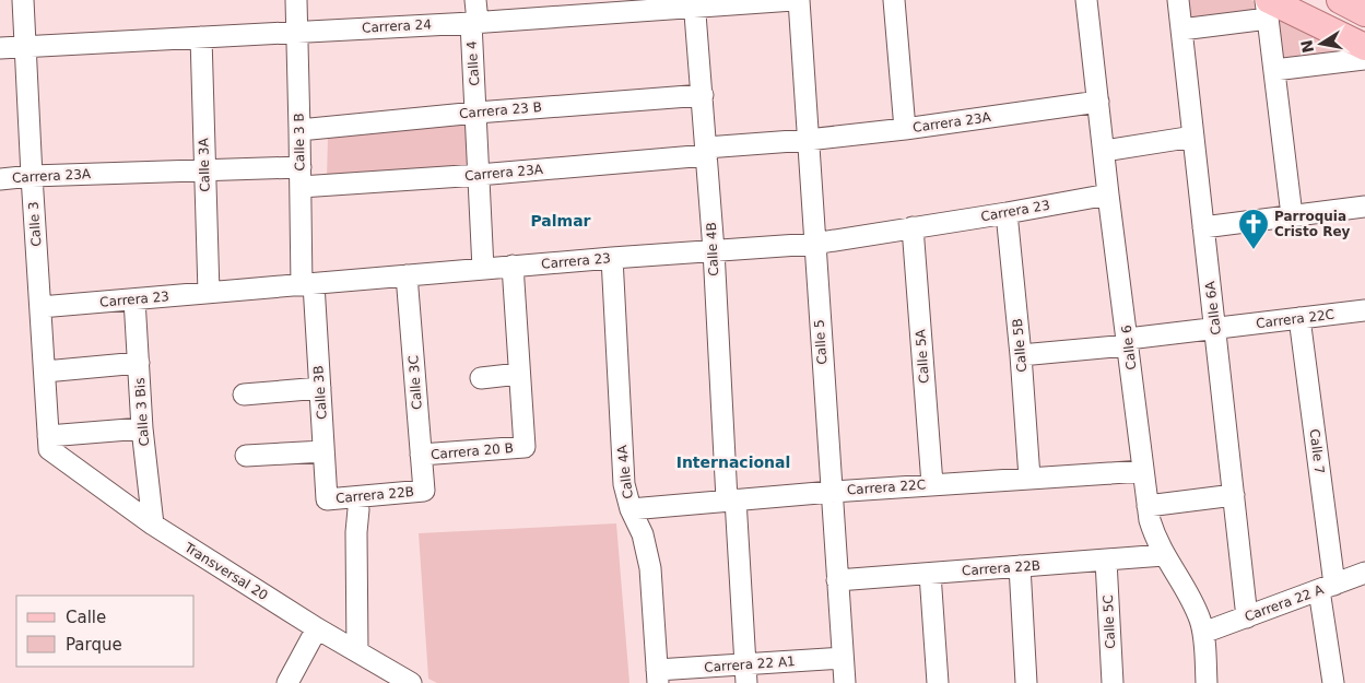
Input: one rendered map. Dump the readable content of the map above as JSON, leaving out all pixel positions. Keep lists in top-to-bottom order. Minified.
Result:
{"streets":{"street":["Carrera 24","Calle 4","Carrera 23 B","Carrera 23A","Calle 3 B","Calle 3A","Carrera 23","Calle 3","Calle 4B","Calle 6A","Carrera 22C","Calle 5","Calle 5B","Calle 6","Calle 5A","Calle 3C","Calle 3B","Calle 3 Bis","Carrera 20 B","Calle 7","Calle 4A","Carrera 22B","Transversal 20","Carrera 22 A","Calle 5C","Carrera 22 A1"]},"crossings":[["Carrera 24","Calle 4"],["Carrera 24","Calle 3 B"],["Carrera 24","Calle 3A"],["Carrera 24","Calle 3"],["Carrera 24","Calle 4B"],["Calle 4","Carrera 23 B"],["Calle 4","Carrera 23A"],["Calle 4","Carrera 23"],["Carrera 23 B","Calle 3 B"],["Carrera 23 B","Calle 4B"],["Carrera 23A","Calle 3 B"],["Carrera 23A","Calle 3A"],["Carrera 23A","Calle 3"],["Carrera 23A","Calle 4B"],["Carrera 23A","Calle 5"],["Carrera 23A","Calle 6"],["Calle 3 B","Carrera 23"],["Calle 3 B","Calle 3B"],["Calle 3A","Carrera 23"],["Carrera 23","Calle 3"],["Carrera 23","Calle 4B"],["Carrera 23","Calle 5"],["Carrera 23","Calle 5B"],["Carrera 23","Calle 6"],["Carrera 23","Calle 5A"],["Carrera 23","Calle 3C"],["Carrera 23","Calle 3B"],["Carrera 23","Calle 3 Bis"],["Carrera 23","Calle 4A"],["Calle 3","Transversal 20"],["Calle 4B","Carrera 22C"],["Calle 4B","Carrera 22 A1"],["Calle 6A","Carrera 22C"],["Calle 6A","Carrera 22 A"],["Carrera 22C","Calle 5"],["Carrera 22C","Calle 5B"],["Carrera 22C","Calle 6"],["Carrera 22C","Calle 5A"],["Carrera 22C","Calle 7"],["Carrera 22C","Calle 4A"],["Calle 5","Carrera 22B"],["Calle 5","Carrera 22 A1"],["Calle 6","Carrera 22B"],["Calle 6","Carrera 22 A"],["Calle 3C","Carrera 20 B"],["Calle 3C","Carrera 22B"],["Calle 3B","Carrera 22B"],["Calle 3 Bis","Transversal 20"],["Calle 7","Carrera 22 A"],["Calle 4A","Carrera 22 A1"],["Carrera 22B","Calle 5C"]],"districts":["Palmar","Internacional"],"places":{"church":["Parroquia Cristo Rey"]},"legend":["Calle","Parque"],"north":"left"}
